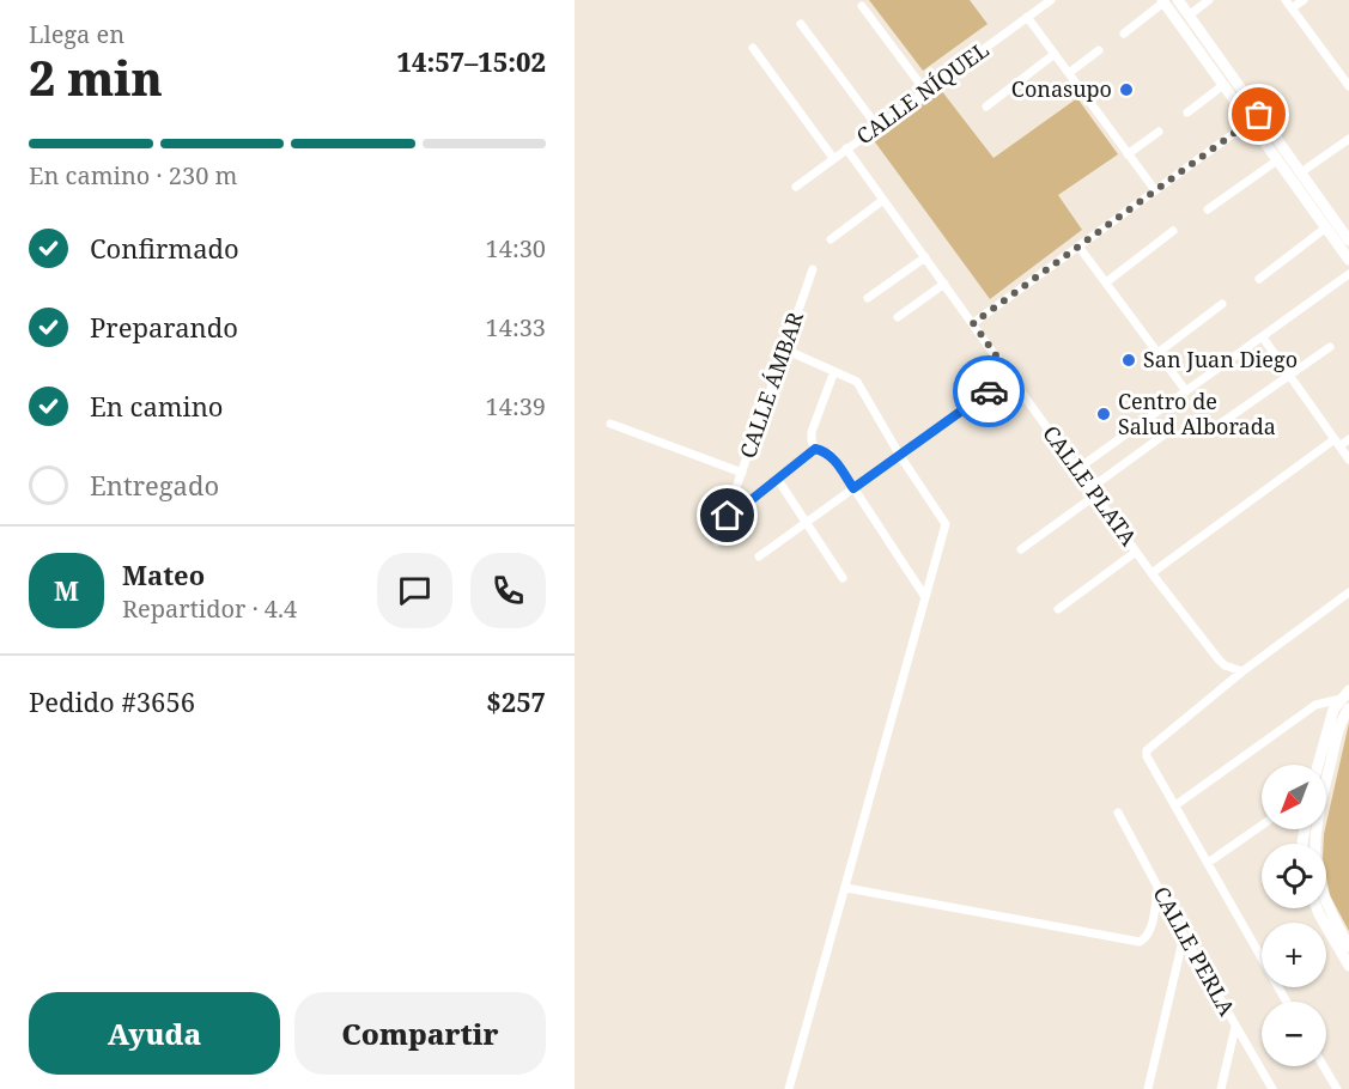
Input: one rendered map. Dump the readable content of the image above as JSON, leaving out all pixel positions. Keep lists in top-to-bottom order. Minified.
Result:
{"streets":{"street":["CALLE NÍQUEL","CALLE ÁMBAR","CALLE PLATA","CALLE PERLA"]},"crossings":[["CALLE NÍQUEL","CALLE PLATA"]],"places":["Conasupo","San Juan Diego","Centro de Salud Alborada"],"north":"bottom left","page":{"heading":["2 min","Llega en","14:57–15:02"],"panel":["Mateo","Repartidor · 4.4","Pedido #3656","$257"],"bar":"En camino · 230 m","list":[["Confirmado","14:30"],["Preparando","14:33"],["En camino","14:39"],"Entregado"],"round":"M","map_buttons":["+","−"],"buttons":["Ayuda","Compartir"]}}
